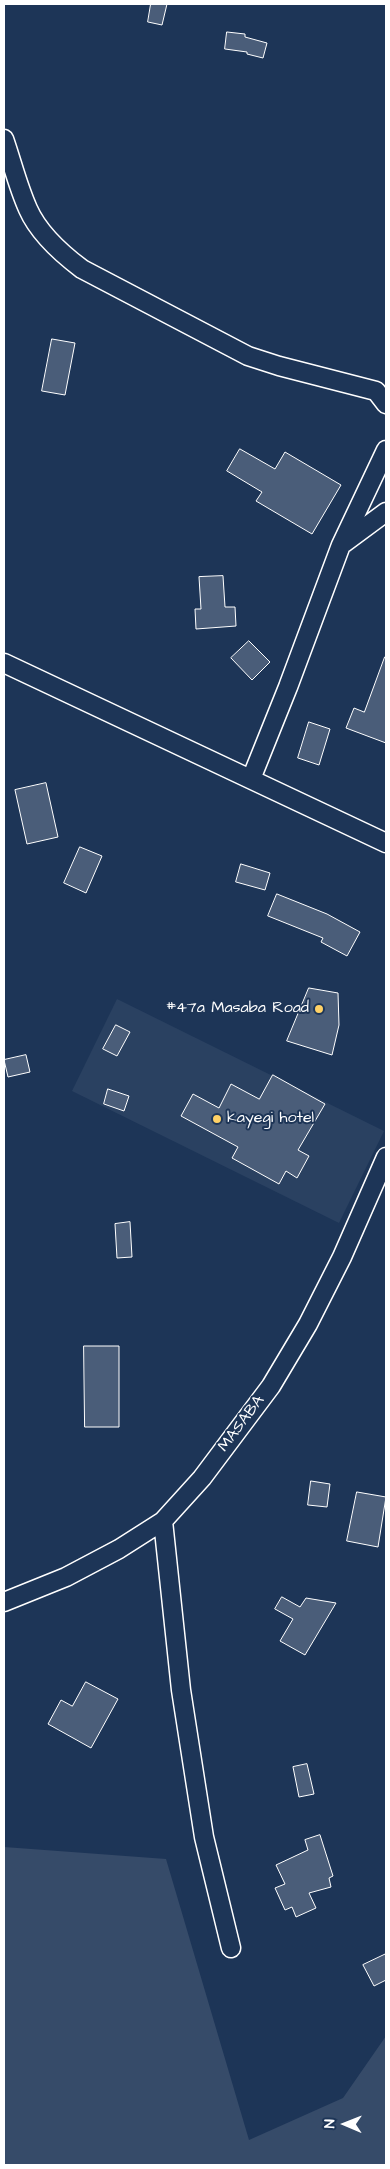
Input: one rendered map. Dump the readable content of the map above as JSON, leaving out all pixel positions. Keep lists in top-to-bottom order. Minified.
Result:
{"streets":{"street":["MASABA"]},"places":["#47a Masaba Road","kayegi hotel"],"north":"left"}
